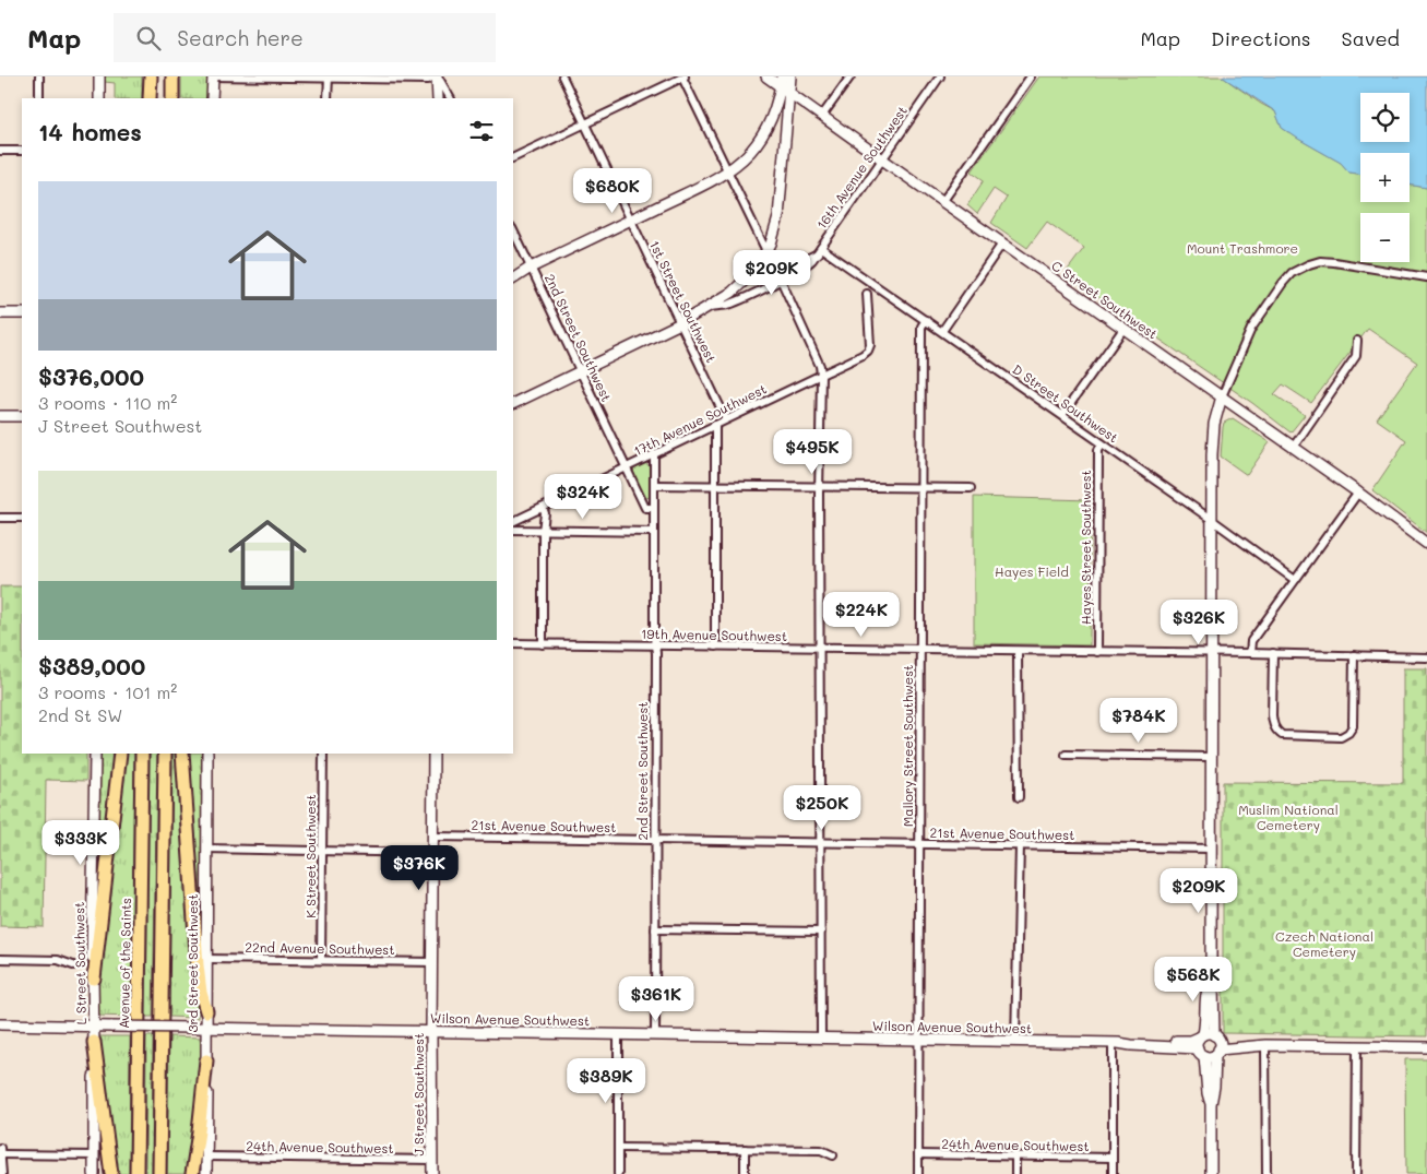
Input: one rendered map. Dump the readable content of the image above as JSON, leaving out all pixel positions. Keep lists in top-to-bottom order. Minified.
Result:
{"streets":{"highway":["Avenue of the Saints"],"main road":["C Street Southwest","L Street Southwest","3rd Street Southwest","Wilson Avenue Southwest","J Street Southwest"],"street":["16th Avenue Southwest","1st Street Southwest","2nd Street Southwest","D Street Southwest","17th Avenue Southwest","Hayes Street Southwest","19th Avenue Southwest","Mallory Street Southwest","21st Avenue Southwest","K Street Southwest","22nd Avenue Southwest","24th Avenue Southwest"]},"crossings":[["16th Avenue Southwest","C Street Southwest"],["16th Avenue Southwest","D Street Southwest"],["1st Street Southwest","17th Avenue Southwest"],["2nd Street Southwest","17th Avenue Southwest"],["2nd Street Southwest","19th Avenue Southwest"],["2nd Street Southwest","21st Avenue Southwest"],["2nd Street Southwest","Wilson Avenue Southwest"],["D Street Southwest","Hayes Street Southwest"],["D Street Southwest","Mallory Street Southwest"],["Hayes Street Southwest","19th Avenue Southwest"],["19th Avenue Southwest","Mallory Street Southwest"],["Mallory Street Southwest","21st Avenue Southwest"],["Mallory Street Southwest","Wilson Avenue Southwest"],["Mallory Street Southwest","24th Avenue Southwest"],["21st Avenue Southwest","J Street Southwest"],["K Street Southwest","22nd Avenue Southwest"],["22nd Avenue Southwest","3rd Street Southwest"],["22nd Avenue Southwest","J Street Southwest"],["L Street Southwest","Wilson Avenue Southwest"],["3rd Street Southwest","Wilson Avenue Southwest"],["3rd Street Southwest","24th Avenue Southwest"],["Wilson Avenue Southwest","J Street Southwest"],["J Street Southwest","24th Avenue Southwest"]],"parks":["Mount Trashmore","Hayes Field","Muslim National Cemetery","Czech National Cemetery"],"page":{"header":"Map","search":"Search here","nav":["Map","Directions","Saved"],"map_buttons":["+","−"],"heading":"14 homes","list":[{"name":"$376,000","note":"3 rooms · 110 m² · J Street Southwest"},{"name":"$389,000","note":"3 rooms · 101 m² · 2nd St SW"}],"price":["$680K","$209K","$495K","$324K","$224K","$326K","$784K","$250K","$333K","$376K","$209K","$568K","$361K","$389K"]}}
